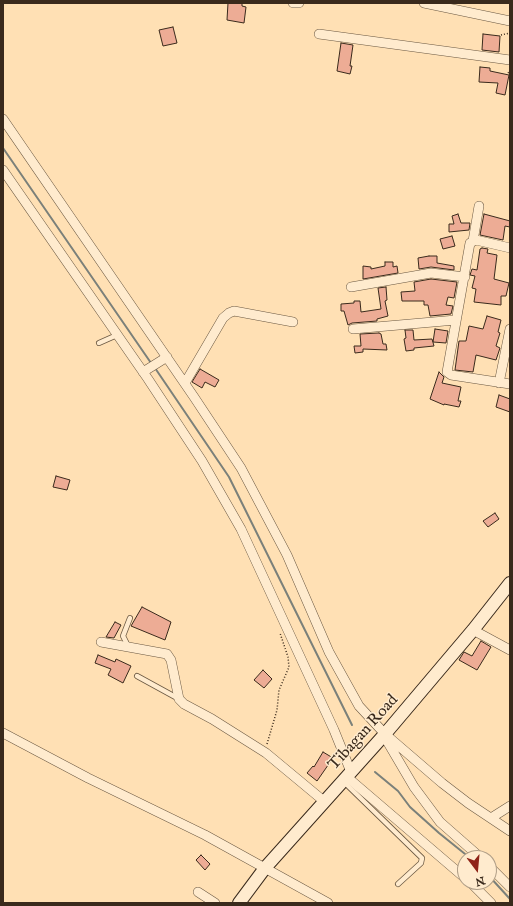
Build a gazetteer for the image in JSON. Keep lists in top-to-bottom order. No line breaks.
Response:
{"streets":{"main road":["Tibagan Road"]},"north":"bottom"}
